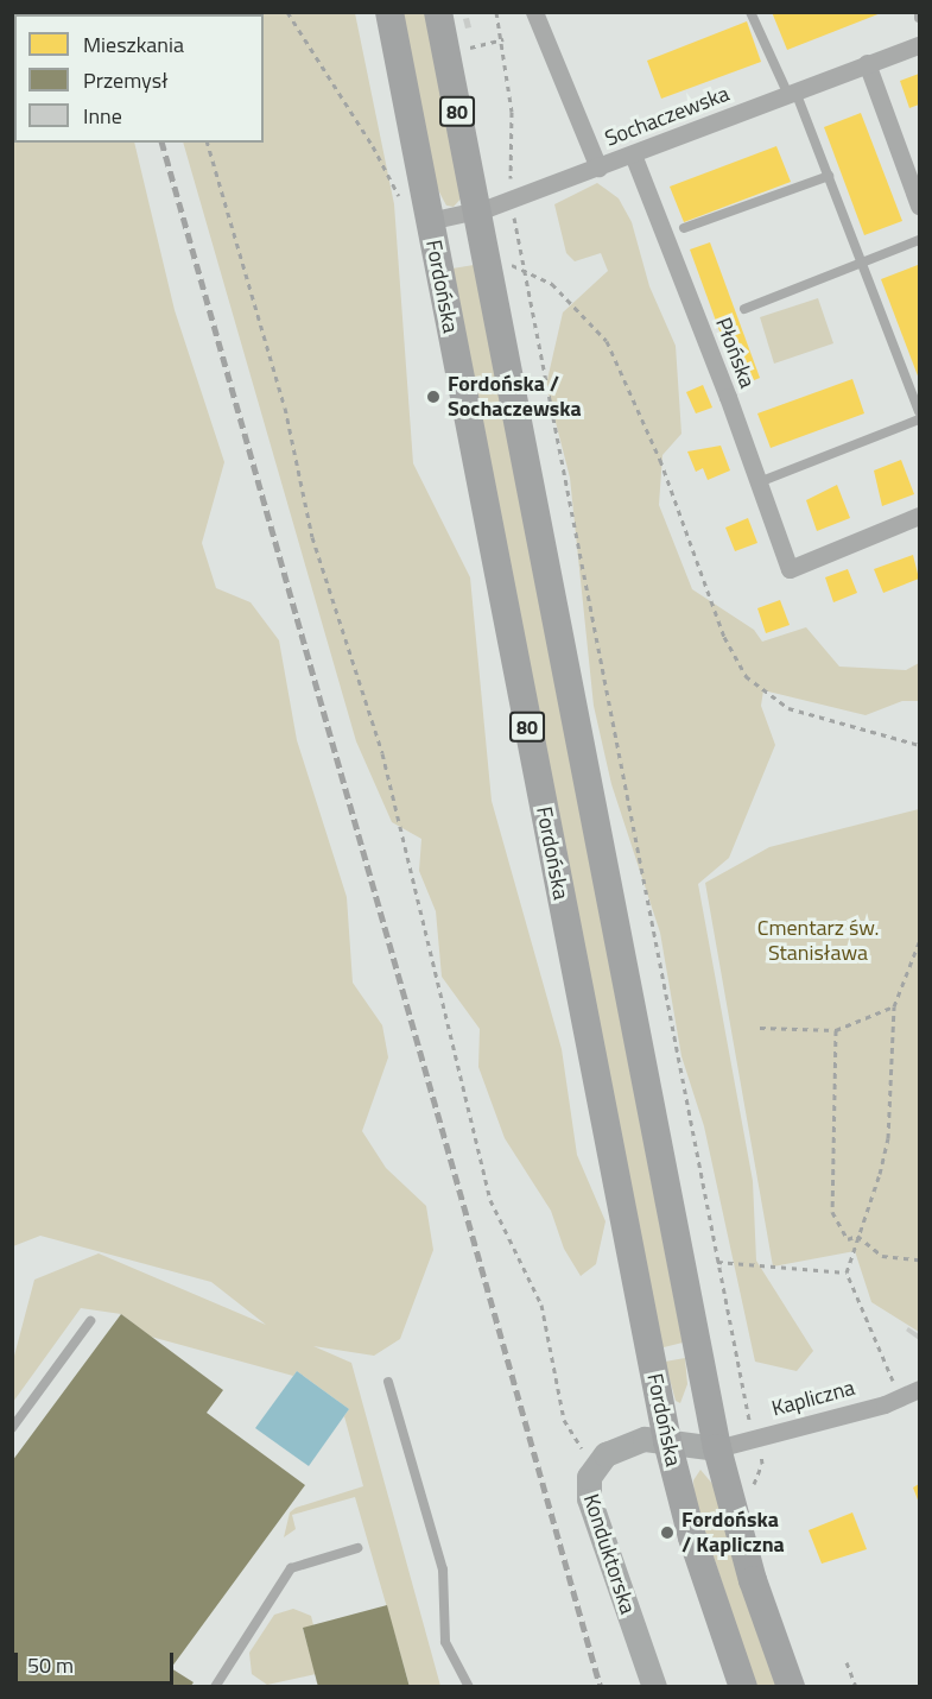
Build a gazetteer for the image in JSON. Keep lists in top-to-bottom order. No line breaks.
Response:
{"streets":{"main road":["80","Fordońska"],"street":["Sochaczewska","Płońska","Kapliczna","Konduktorska"]},"crossings":[["80","Sochaczewska"],["80","Kapliczna"],["80","Konduktorska"],["Sochaczewska","Fordońska"],["Sochaczewska","Płońska"],["Fordońska","Konduktorska"],["Kapliczna","Konduktorska"]],"parks":["Cmentarz św. Stanisława"],"places":["Fordońska / Sochaczewska","Fordońska / Kapliczna"],"legend":["Mieszkania","Przemysł","Inne"],"scale_bar":"50 m"}
